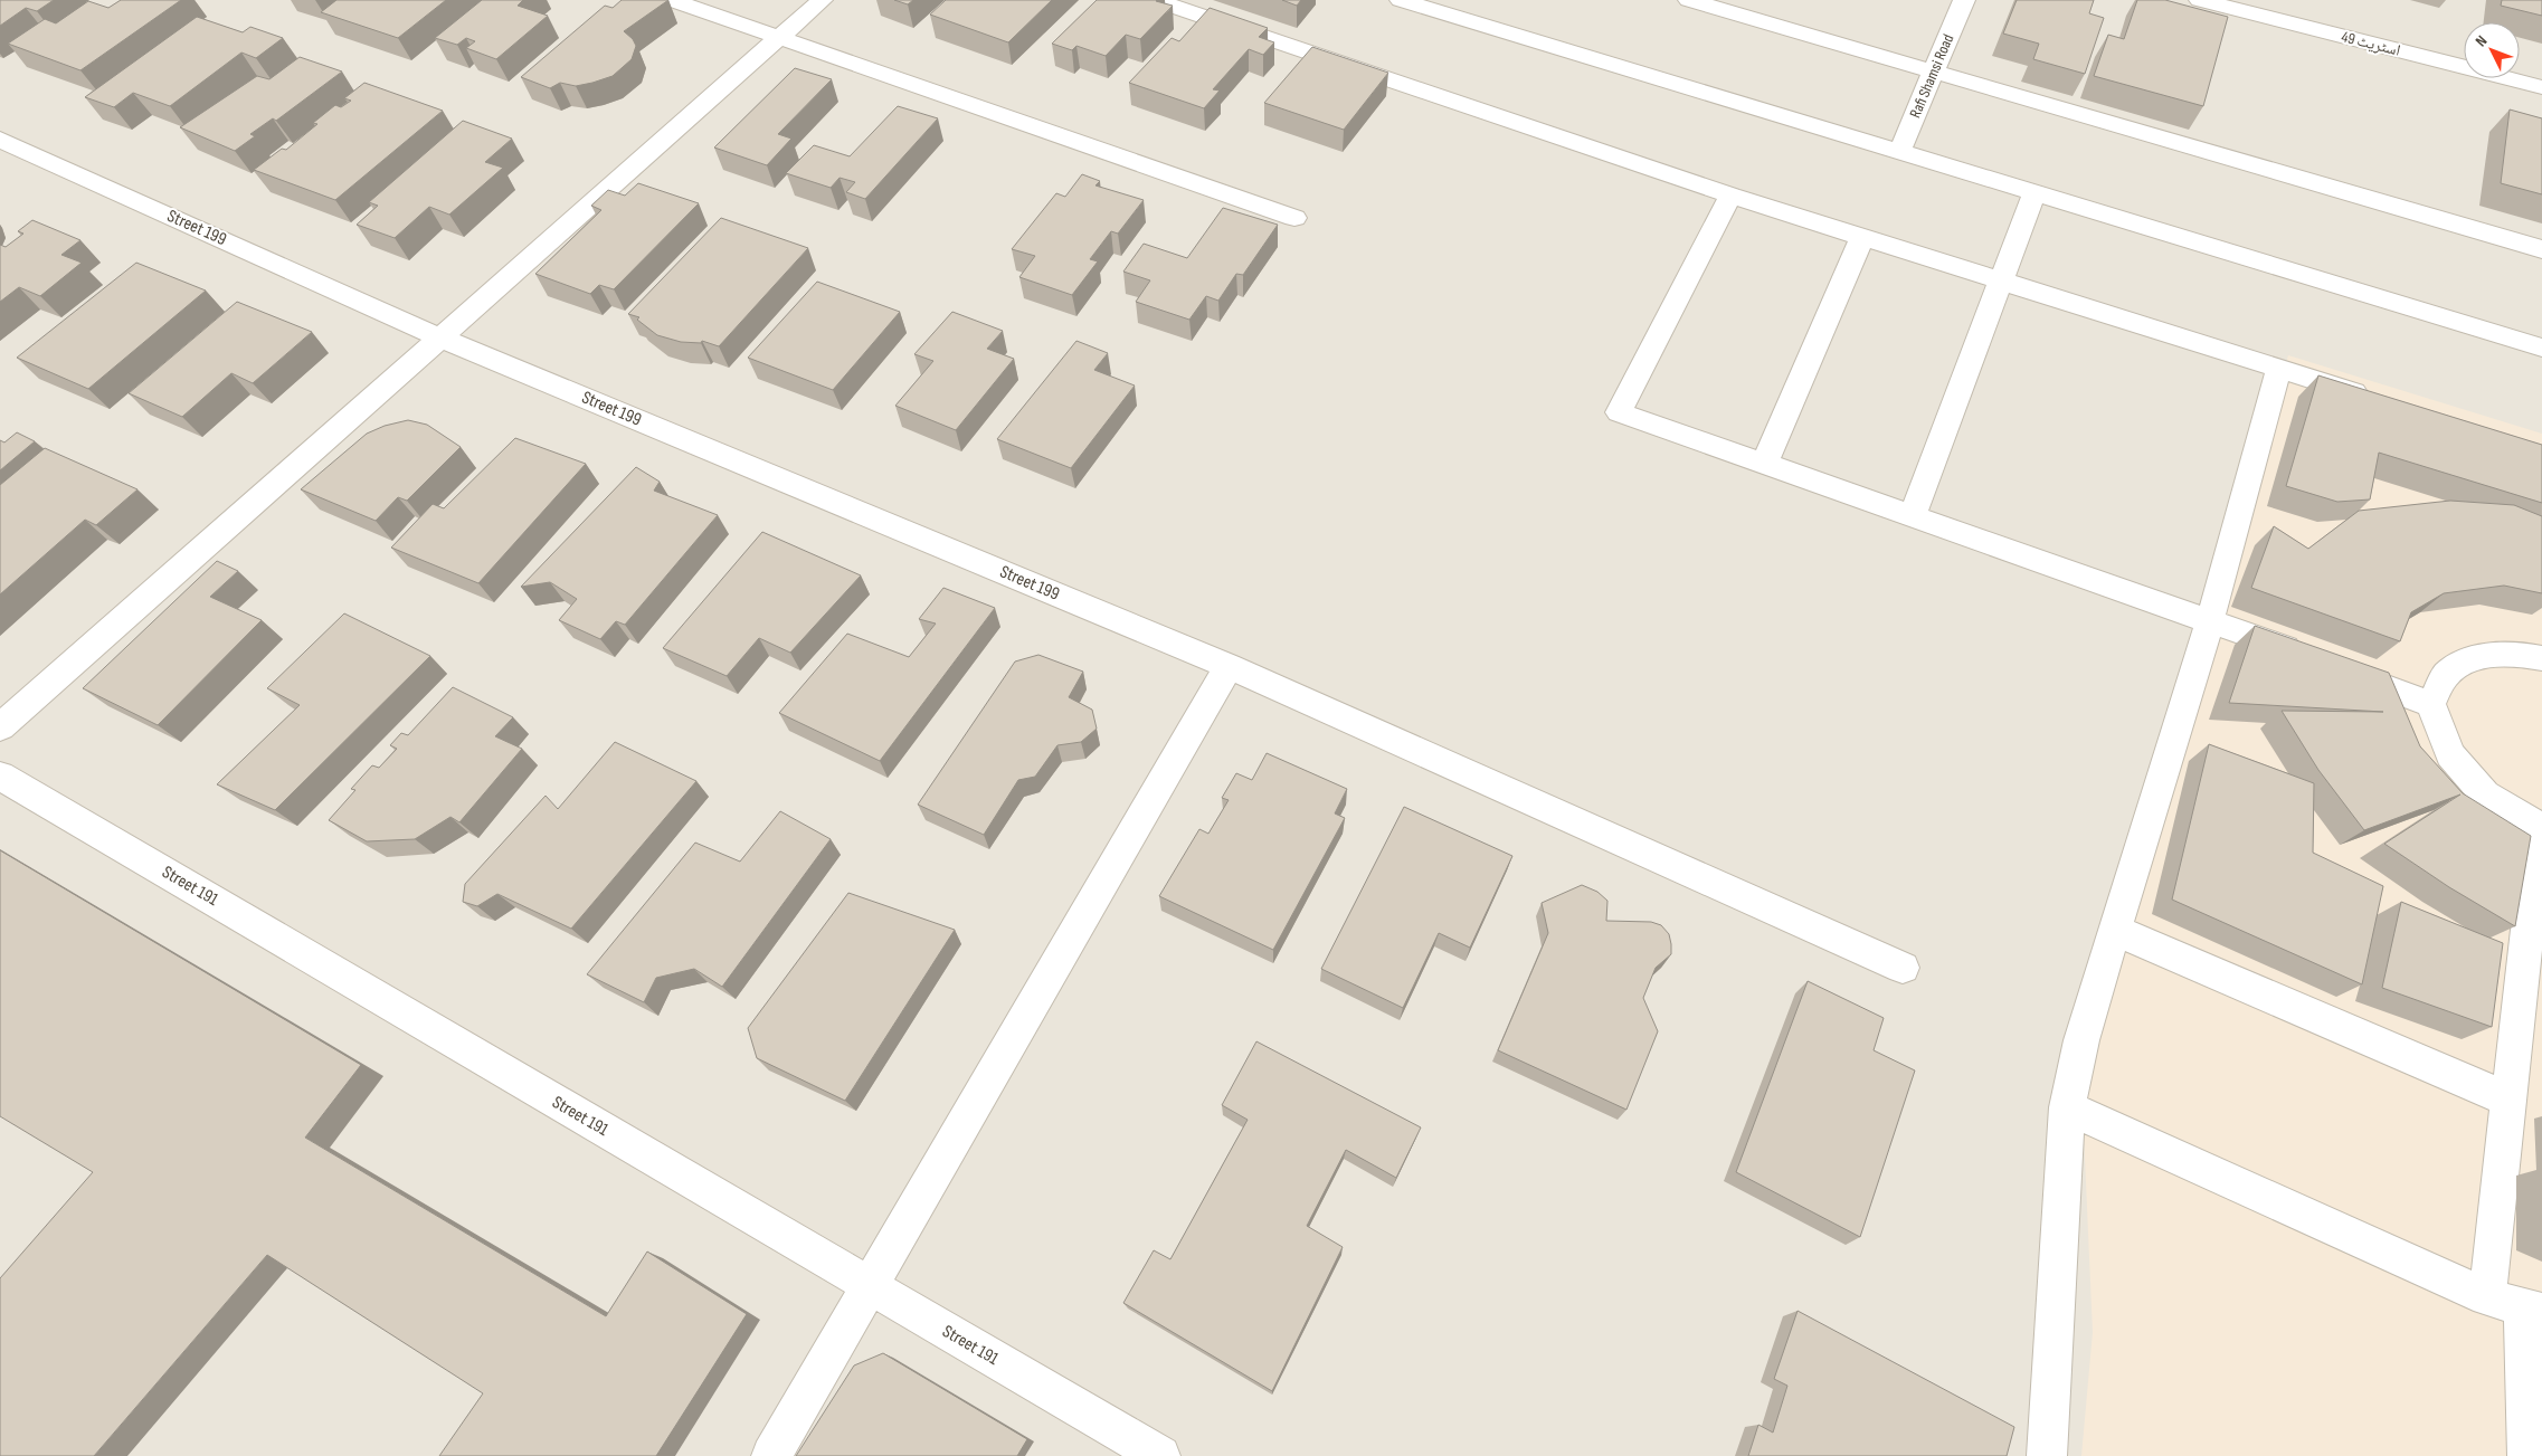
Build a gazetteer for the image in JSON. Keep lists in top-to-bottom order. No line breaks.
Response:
{"streets":{"street":["اسٹریٹ 49","Rafi Shamsi Road","Street 199","Street 191"]},"north":"top left"}
